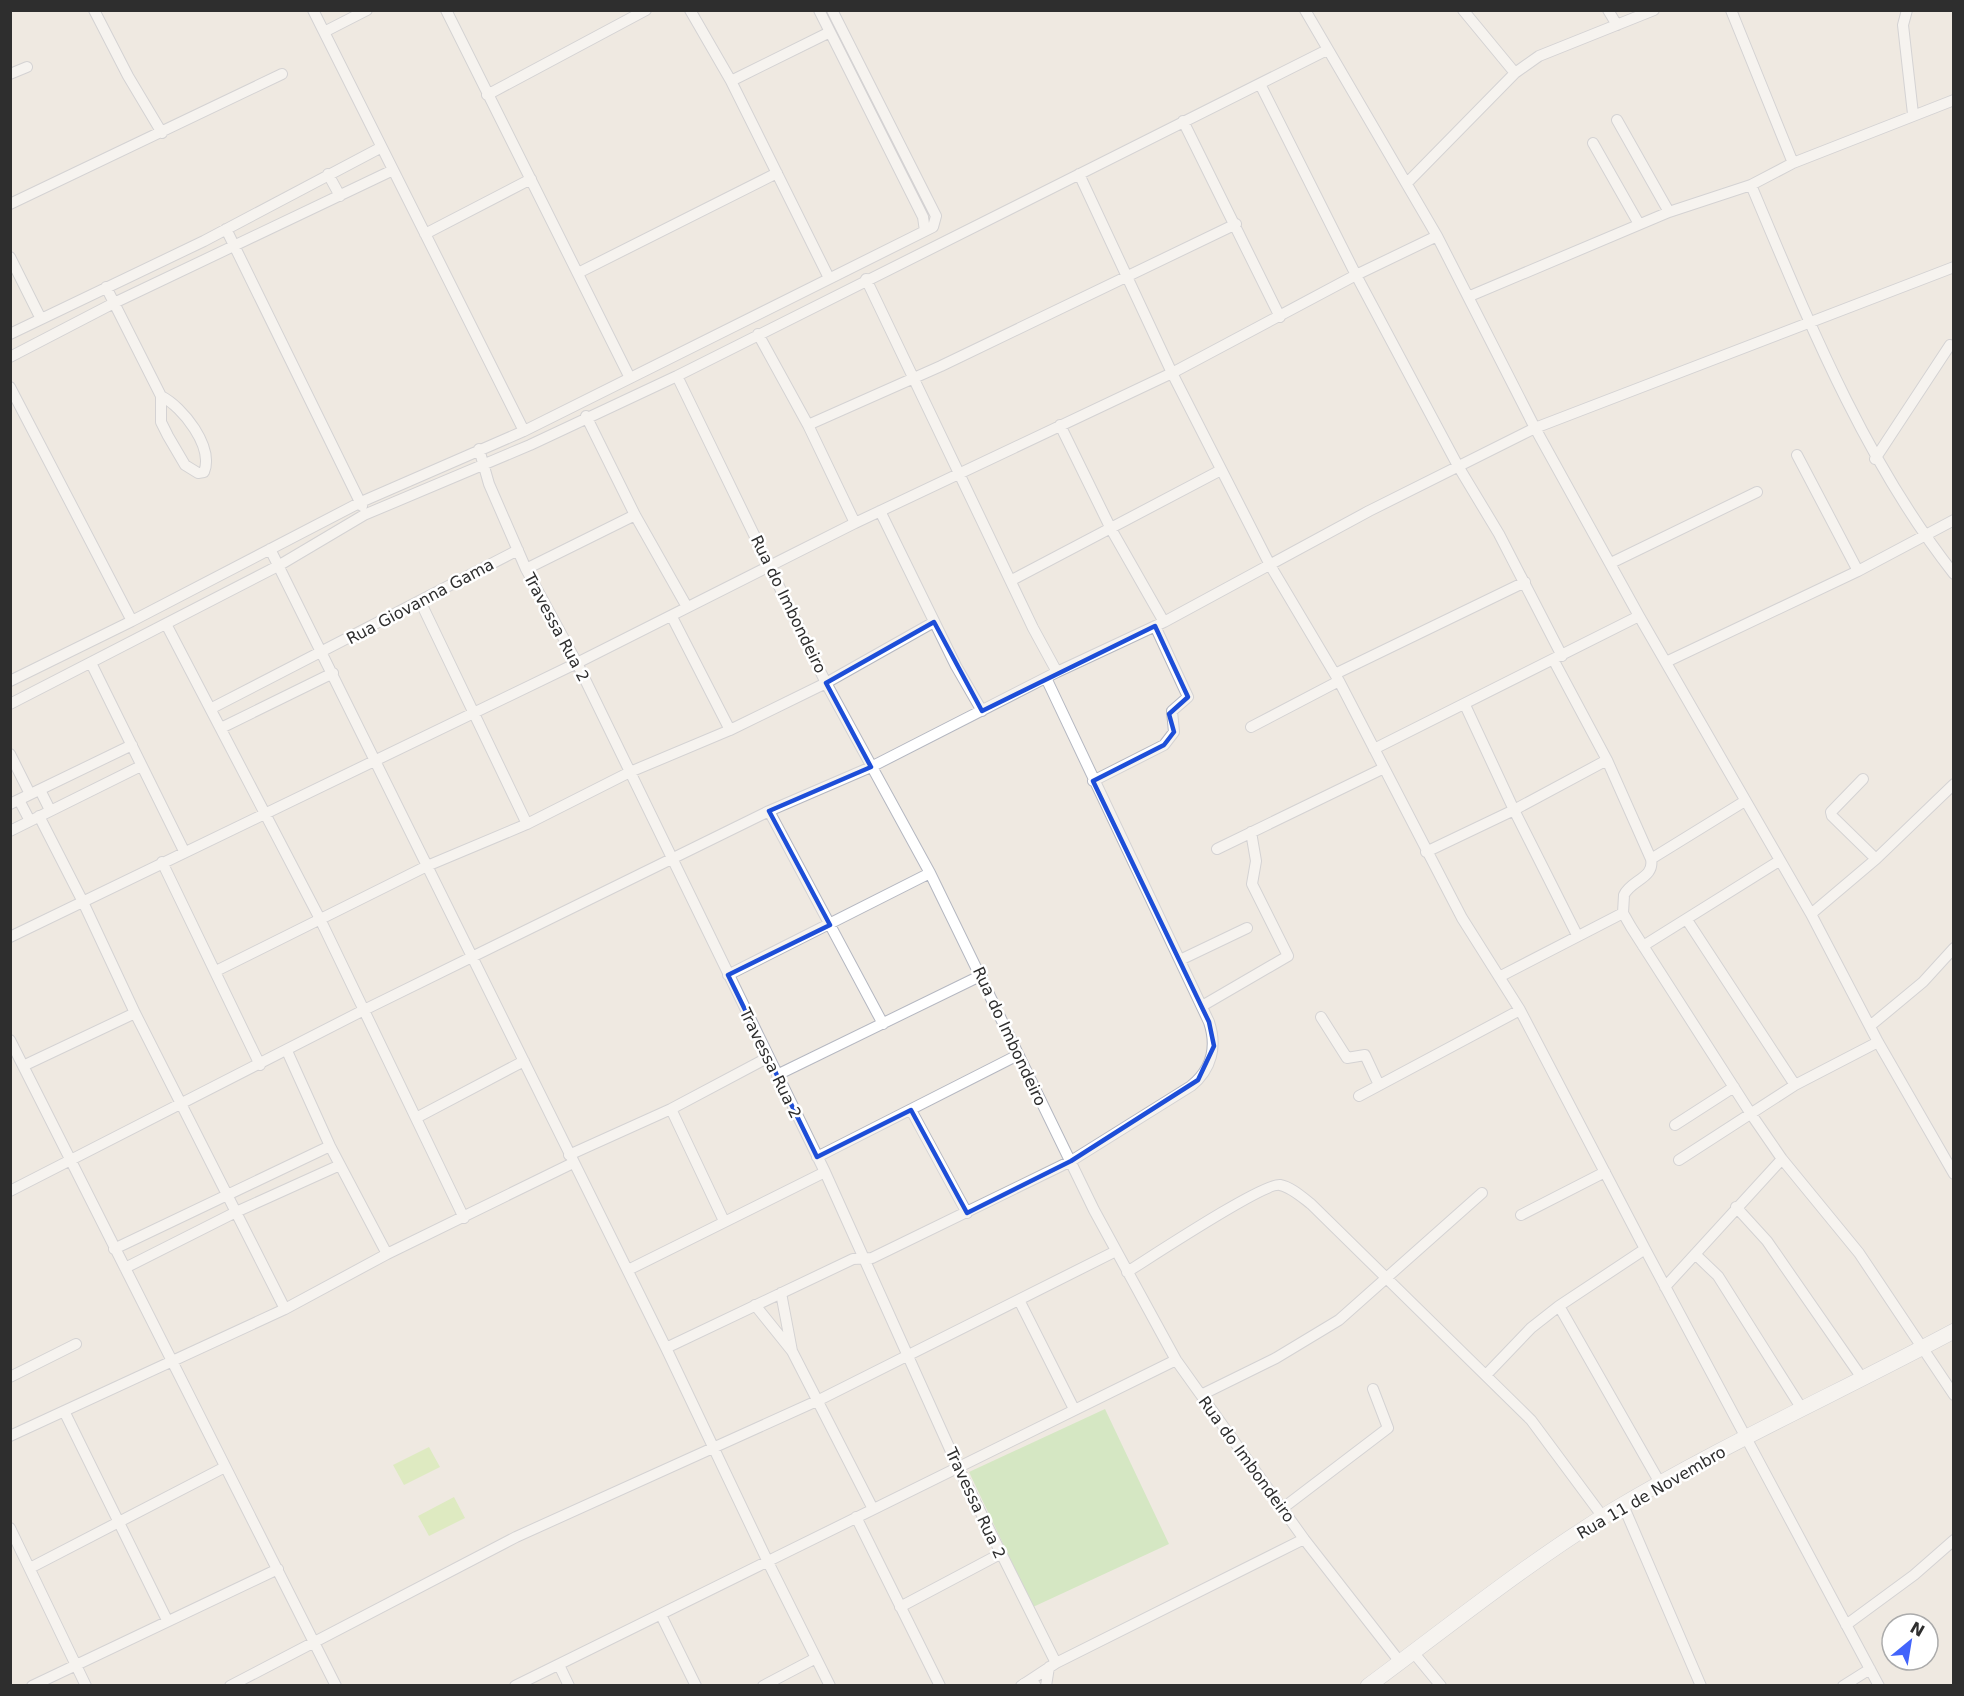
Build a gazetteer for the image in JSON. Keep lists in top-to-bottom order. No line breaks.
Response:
{"streets":{"main road":["Rua 11 de Novembro"],"street":["Rua Giovanna Gama","Rua do Imbondeiro","Travessa Rua 2"]},"crossings":[["Rua Giovanna Gama","Travessa Rua 2"],["Rua do Imbondeiro","Rua 11 de Novembro"]],"north":"top right"}
